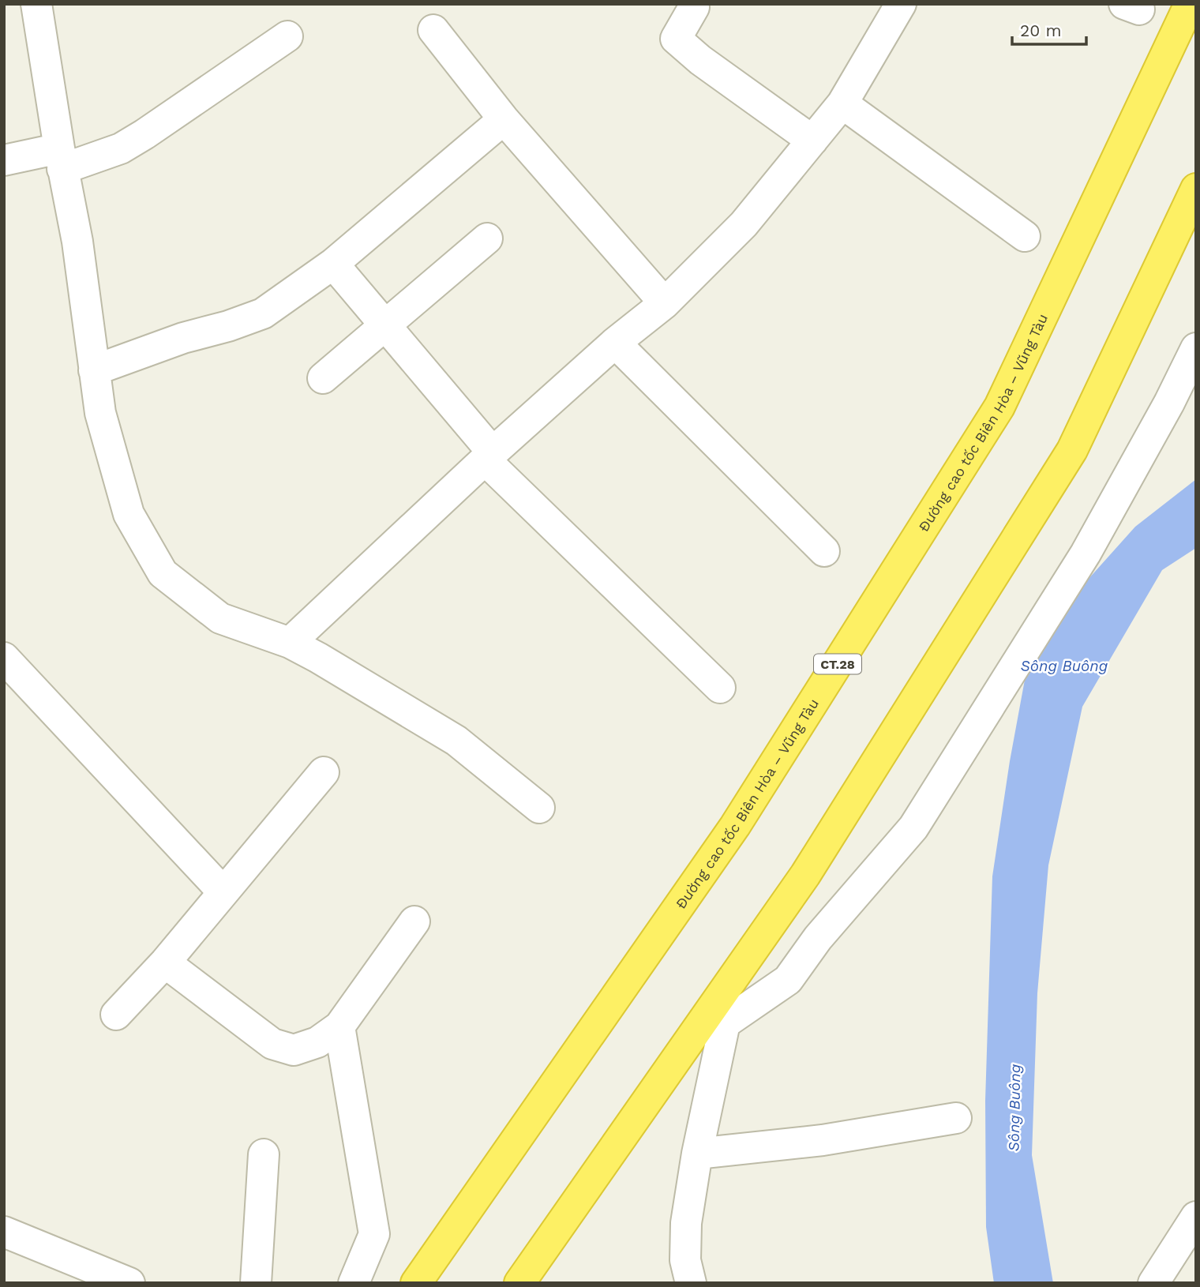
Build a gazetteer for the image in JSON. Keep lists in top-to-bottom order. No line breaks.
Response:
{"streets":{"highway":["Đường cao tốc Biên Hòa – Vũng Tàu","CT.28"]},"water":["Sông Buông"],"scale_bar":"20 m"}
